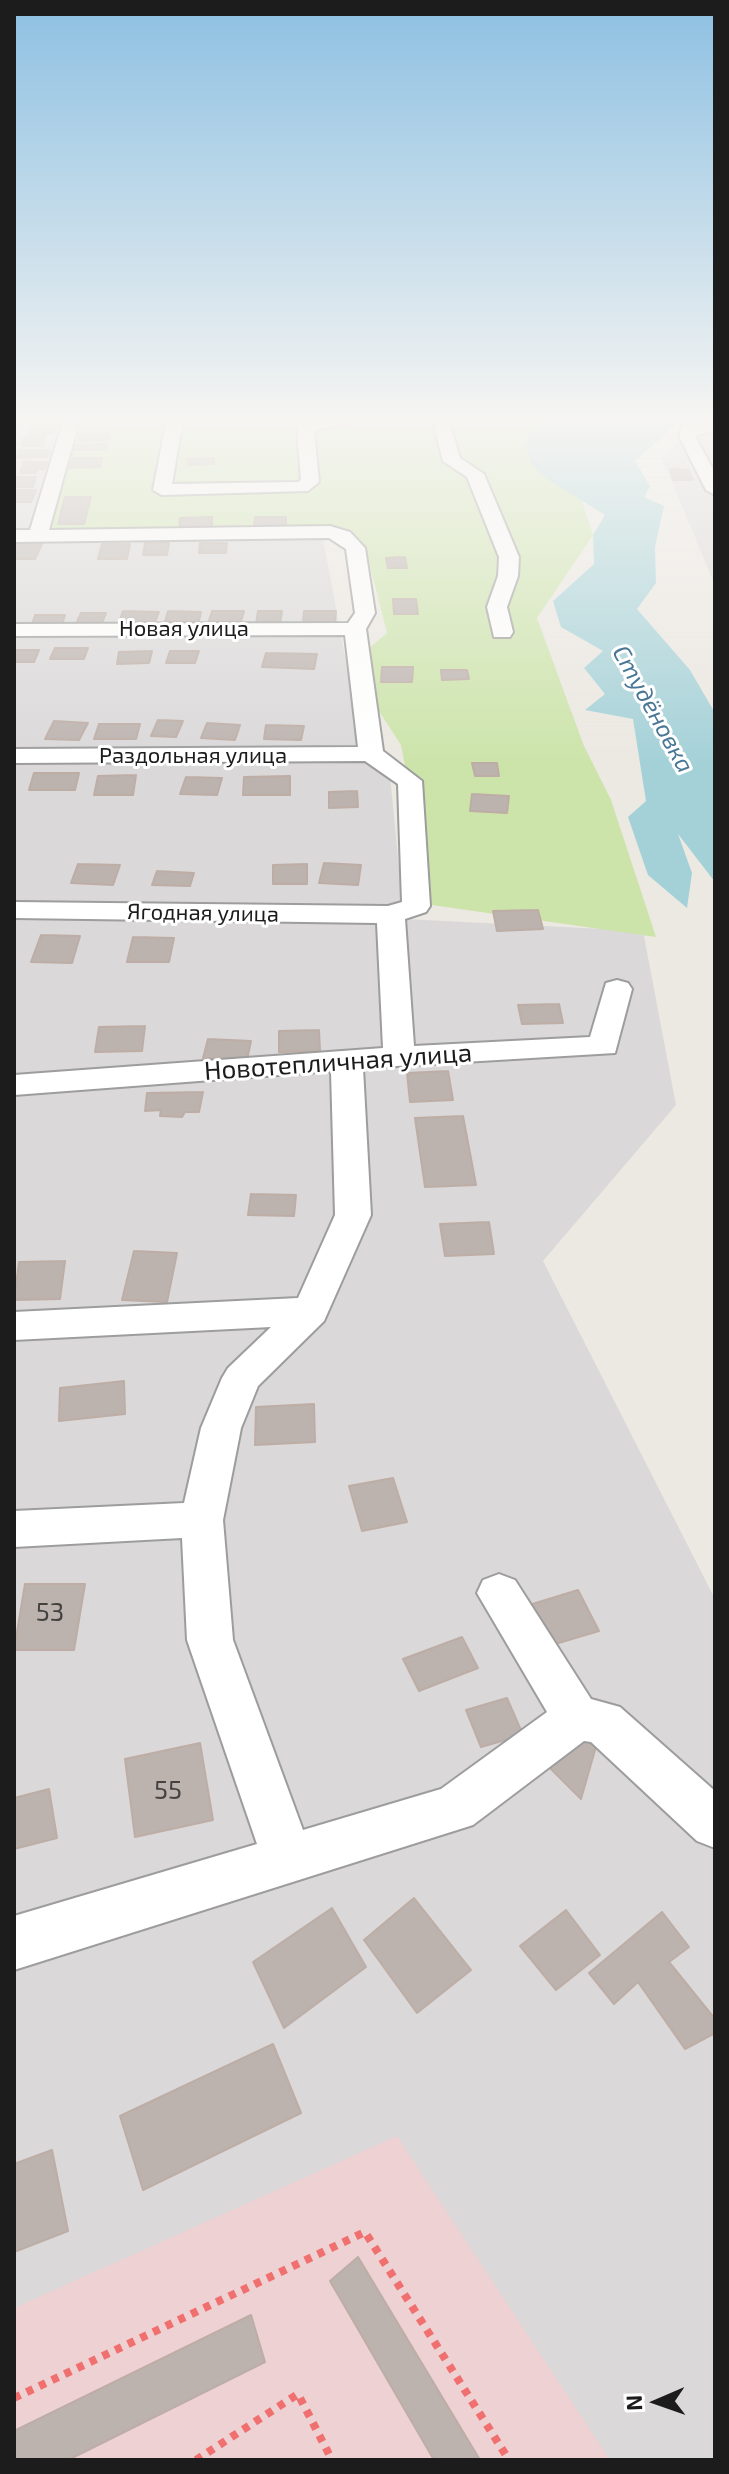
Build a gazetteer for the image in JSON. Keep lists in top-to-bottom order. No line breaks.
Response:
{"streets":{"street":["Новая улица","Раздольная улица","Ягодная улица","Новотепличная улица"]},"water":["Студёновка"],"house_numbers":["53","55"],"north":"left"}
